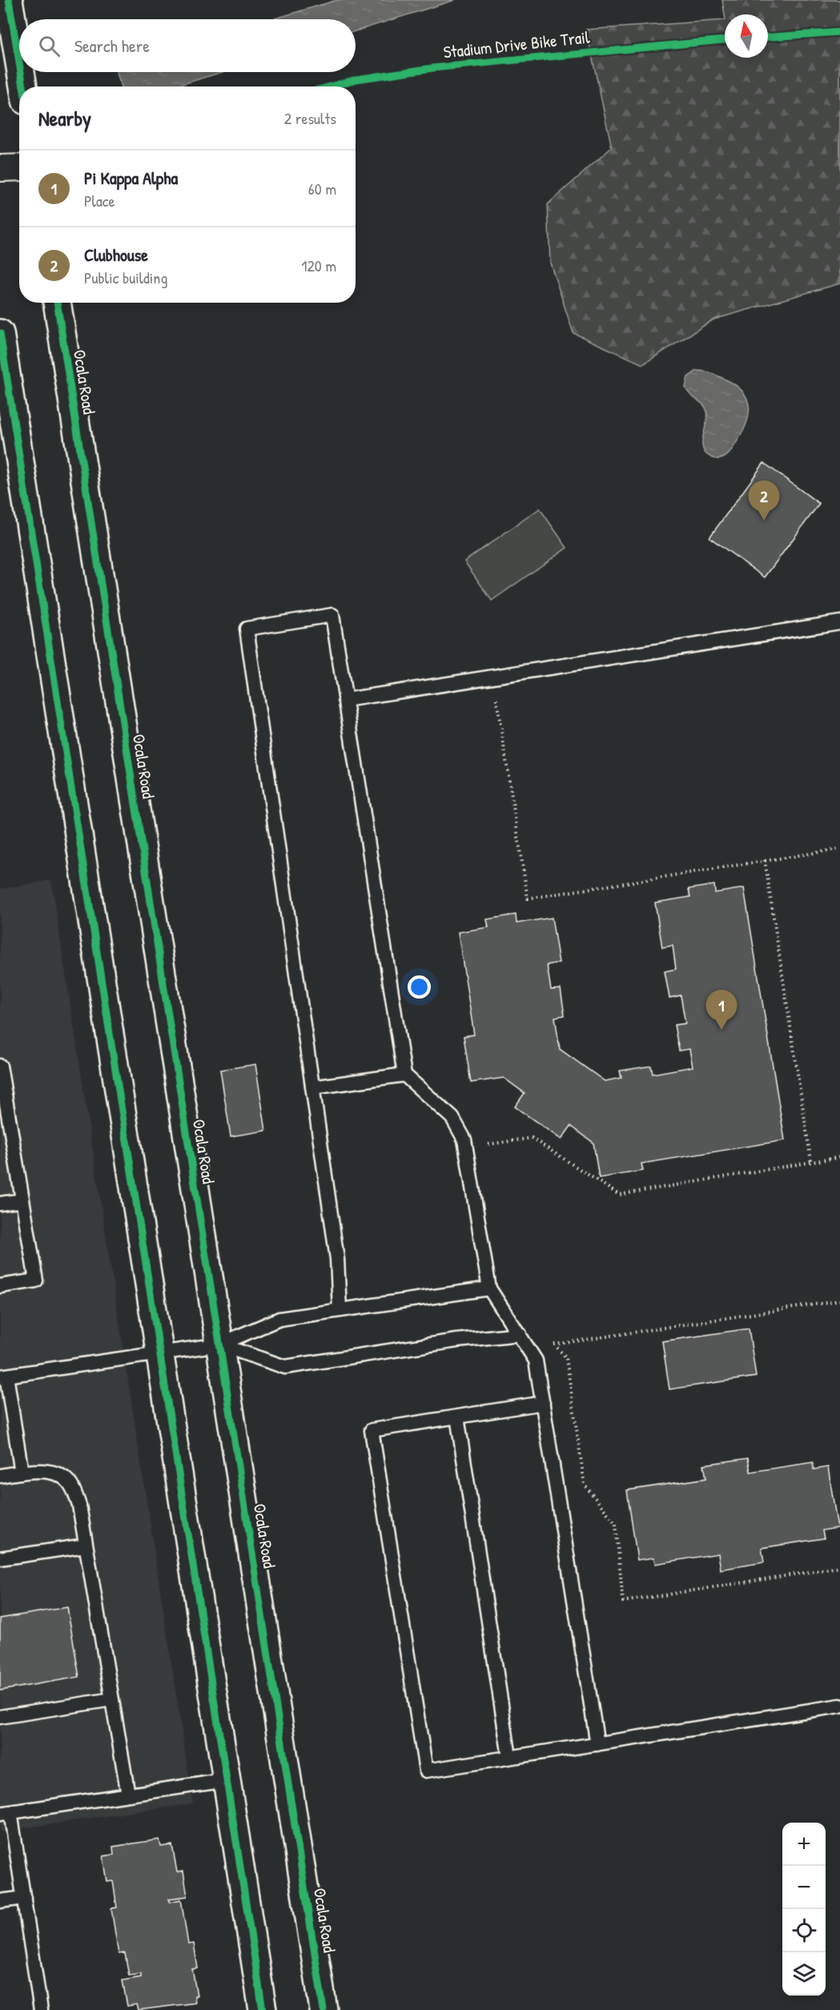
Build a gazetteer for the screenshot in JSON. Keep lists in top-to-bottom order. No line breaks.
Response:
{"streets":{"main road":["Ocala Road"],"cycle path":["Stadium Drive Bike Trail"]},"north":"top","page":{"search":"Search here","heading":["Nearby","2 results"],"list":[{"mark":"1","name":"Pi Kappa Alpha","note":"Place","value":"60 m"},{"mark":"2","name":"Clubhouse","note":"Public building","value":"120 m"}],"pins":["2","1"],"map_buttons":["+","−"]}}
